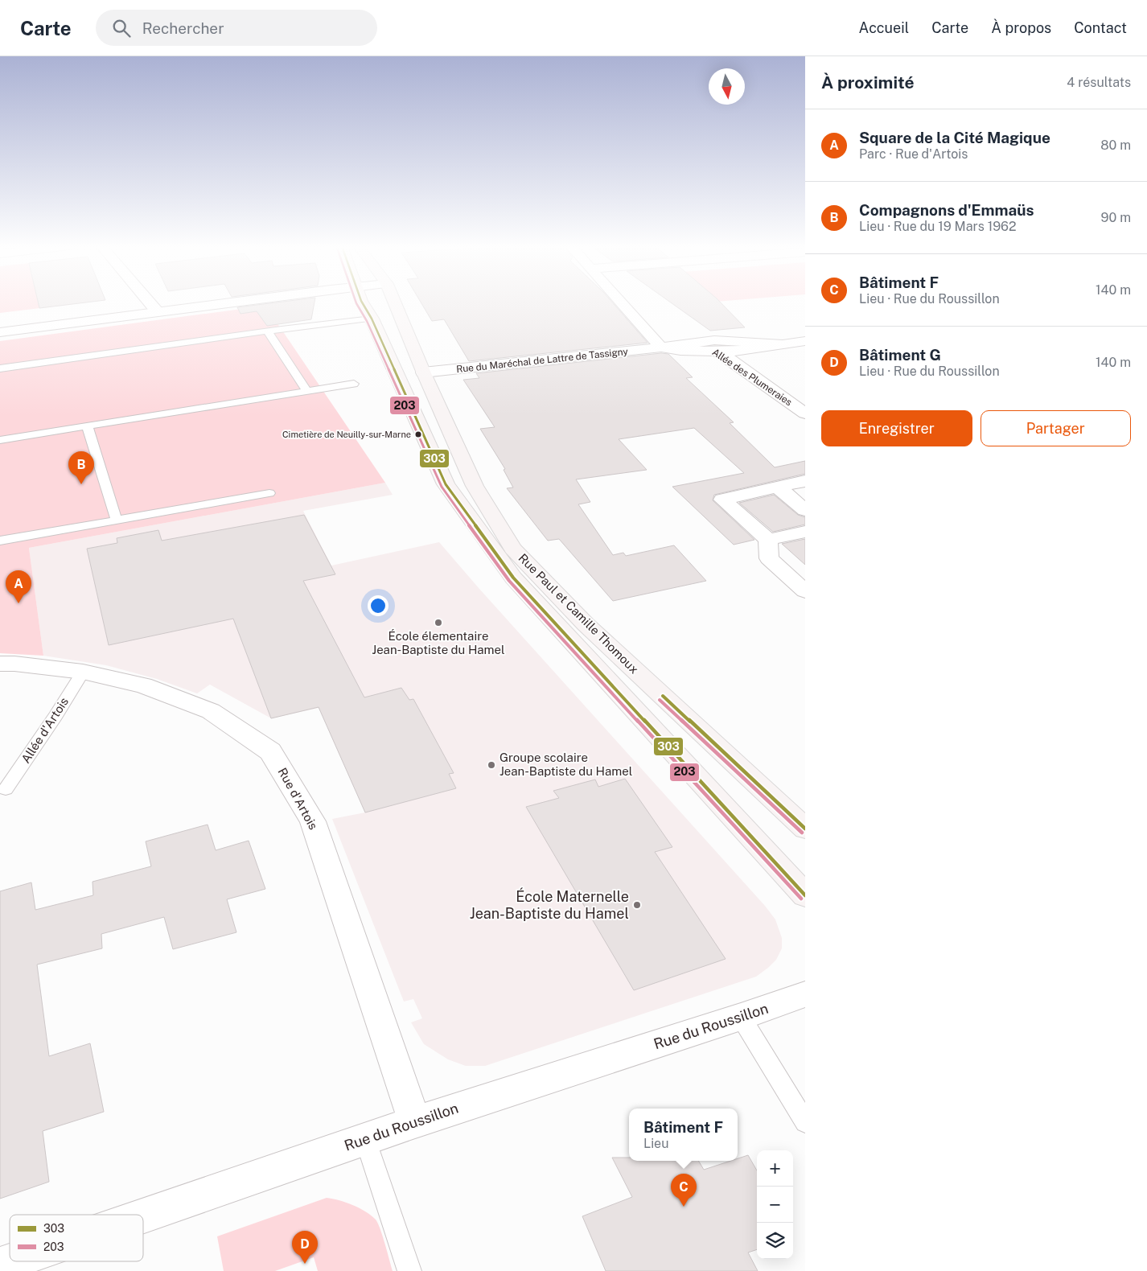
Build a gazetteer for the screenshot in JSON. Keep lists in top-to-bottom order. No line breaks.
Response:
{"streets":{"main road":["Rue Paul et Camille Thomoux"],"street":["Rue du Maréchal de Lattre de Tassigny","Allée des Plumeraies","Rue d'Artois","Rue du Roussillon"],"lane":["Allée d'Artois"]},"crossings":[["Rue du Maréchal de Lattre de Tassigny","Allée des Plumeraies"],["Rue du Maréchal de Lattre de Tassigny","Rue Paul et Camille Thomoux"],["Allée d'Artois","Rue d'Artois"],["Rue d'Artois","Rue du Roussillon"]],"places":["Cimetière de Neuilly-sur-Marne","École élementaire Jean-Baptiste du Hamel","Groupe scolaire Jean-Baptiste du Hamel","École Maternelle Jean-Baptiste du Hamel"],"lines":["transit line 303","transit line 203"],"legend":["303","203"],"north":"bottom","page":{"header":"Carte","search":"Rechercher","nav":["Accueil","Carte","À propos","Contact"],"heading":["À proximité","4 résultats"],"list":[{"mark":"A","name":"Square de la Cité Magique","note":"Parc · Rue d'Artois","value":"80 m"},{"mark":"B","name":"Compagnons d'Emmaüs","note":"Lieu · Rue du 19 Mars 1962","value":"90 m"},{"mark":"C","name":"Bâtiment F","note":"Lieu · Rue du Roussillon","value":"140 m"},{"mark":"D","name":"Bâtiment G","note":"Lieu · Rue du Roussillon","value":"140 m"}],"buttons":["Enregistrer","Partager"],"pins":["B","A","C","D"],"popup":["Bâtiment F","Lieu"],"map_buttons":["+","−"]}}
